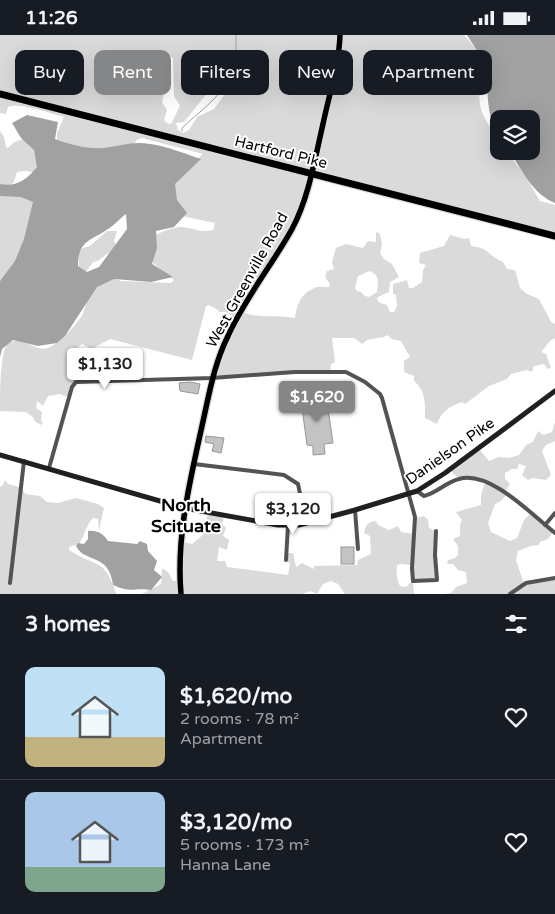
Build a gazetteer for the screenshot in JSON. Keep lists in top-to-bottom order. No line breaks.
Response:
{"streets":{"highway":["Hartford Pike"],"main road":["West Greenville Road","Danielson Pike"]},"crossings":[["Hartford Pike","West Greenville Road"],["West Greenville Road","Danielson Pike"]],"districts":["North Scituate"],"page":{"status":"11:26","chip":["Buy","Rent","Filters","New","Apartment"],"price":["$1,130","$1,620","$3,120"],"heading":"3 homes","list":[{"name":"$1,620/mo","note":"2 rooms · 78 m² · Apartment"},{"name":"$3,120/mo","note":"5 rooms · 173 m² · Hanna Lane"}]}}
